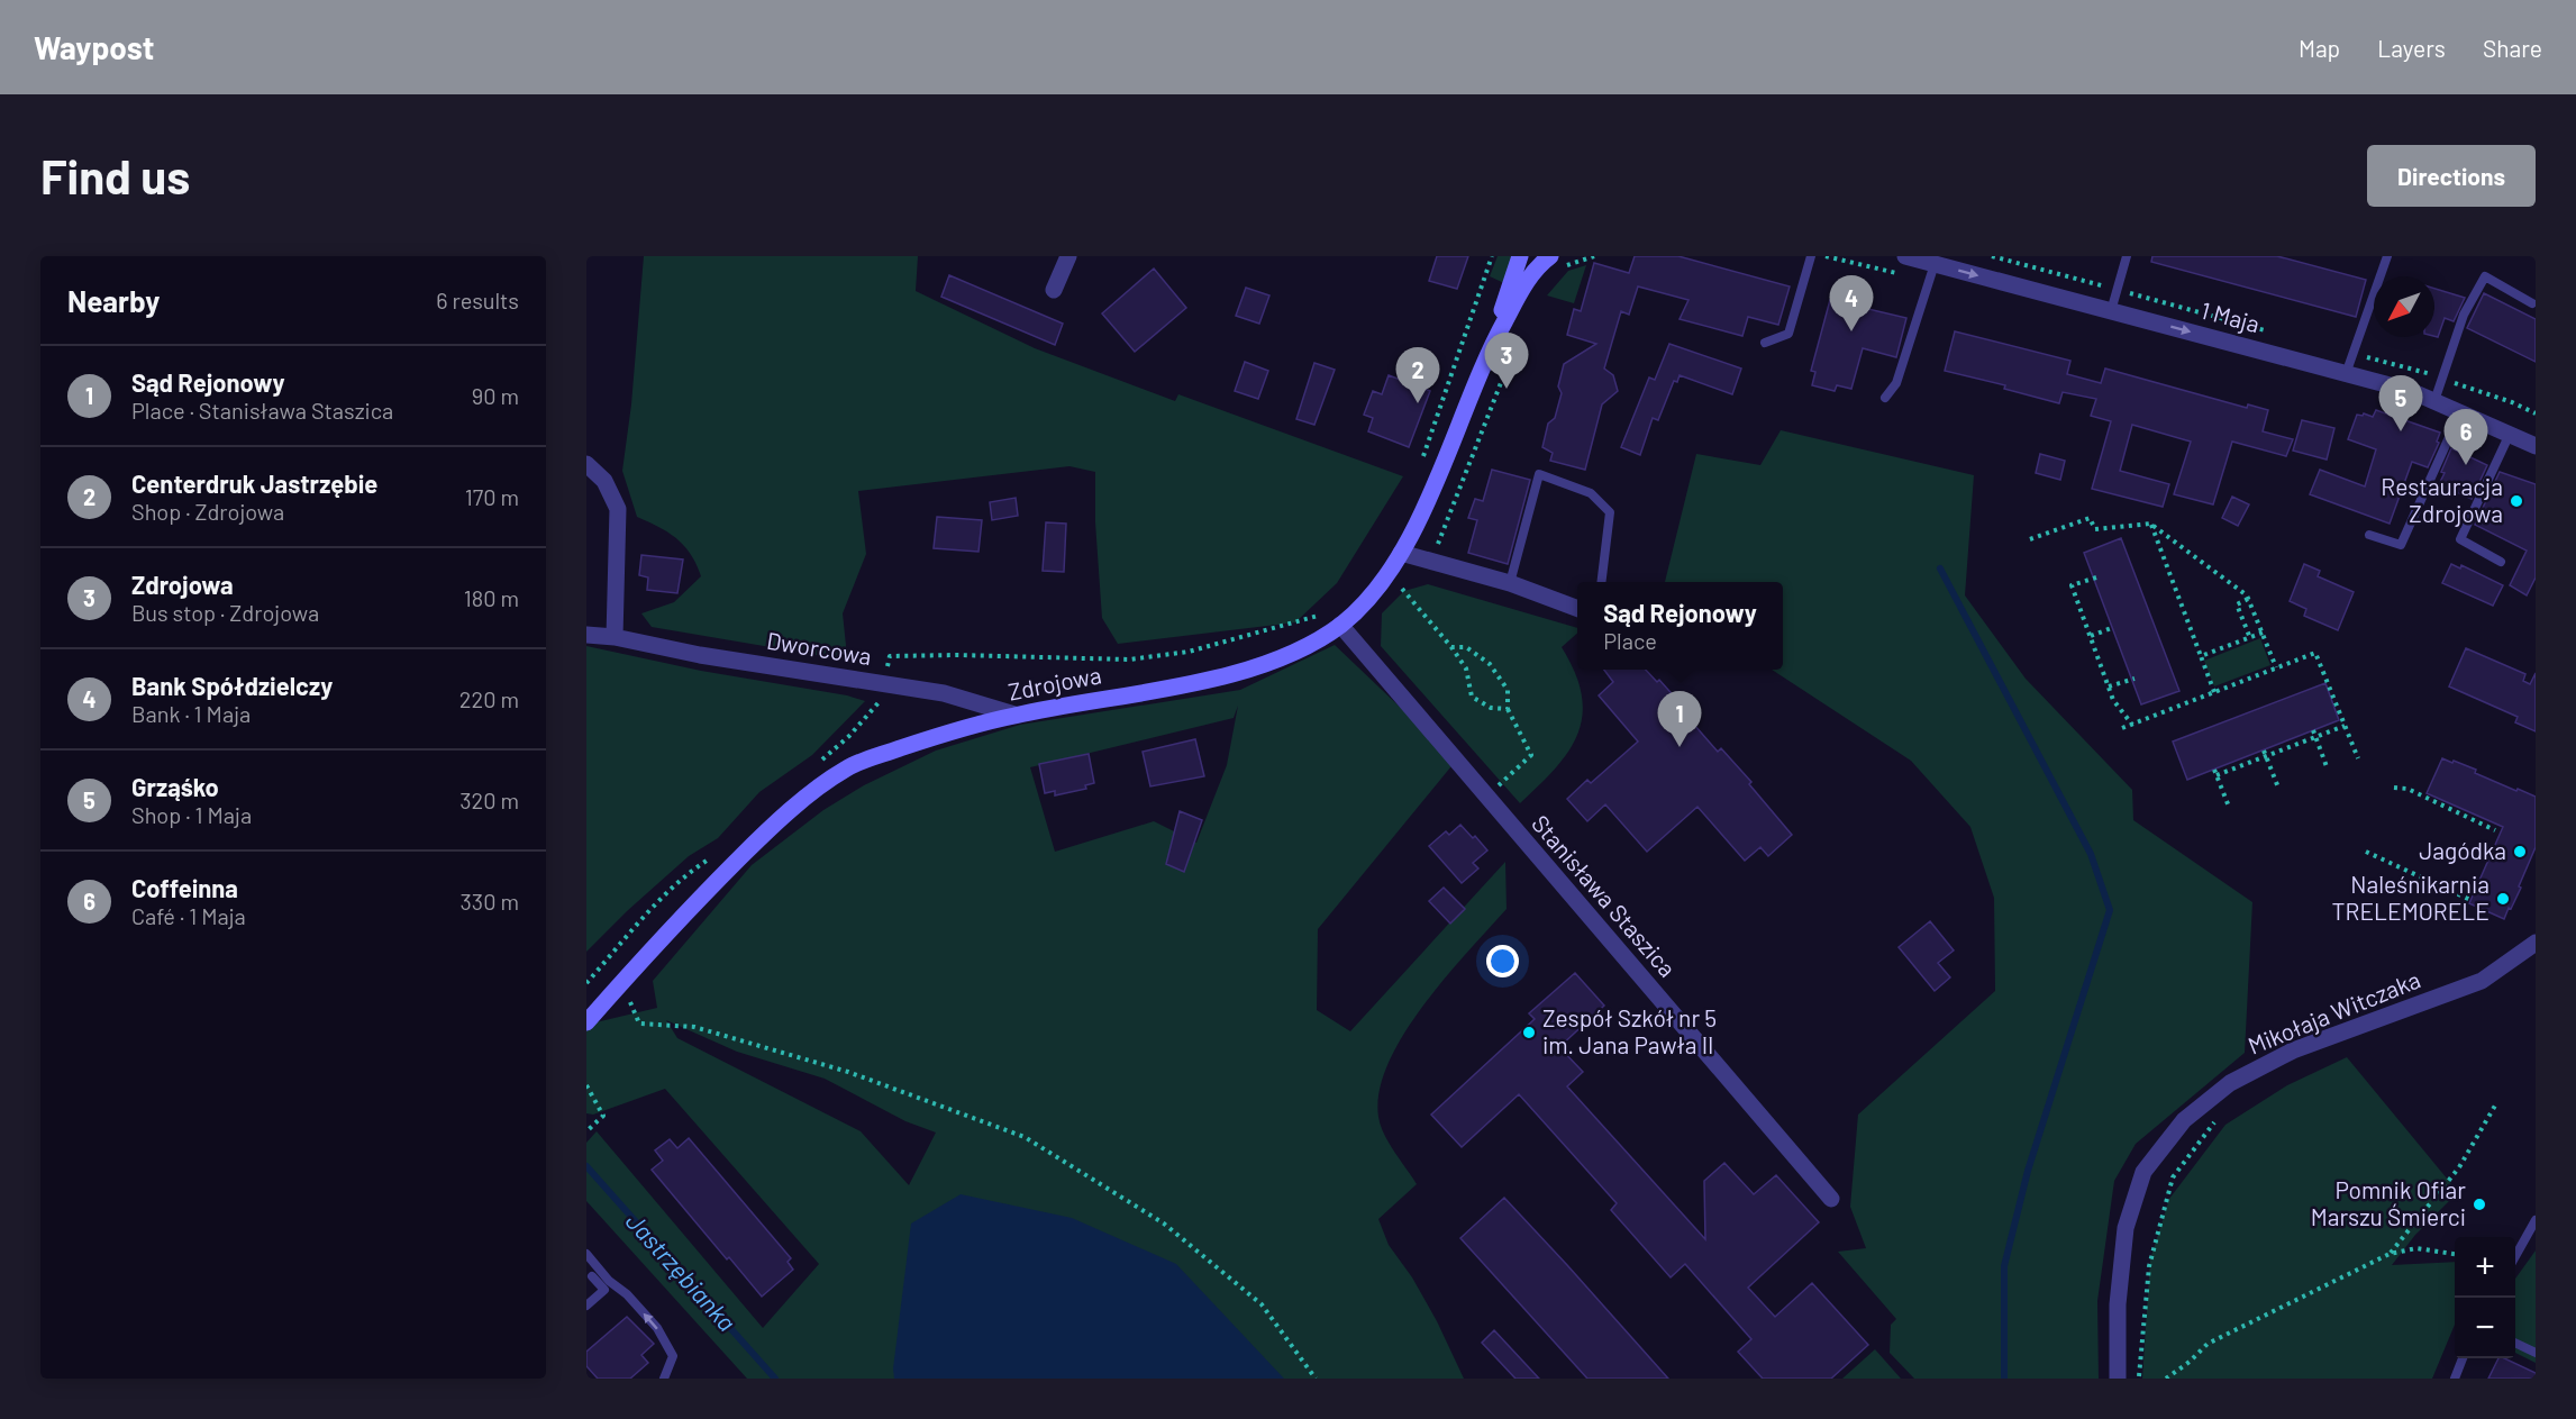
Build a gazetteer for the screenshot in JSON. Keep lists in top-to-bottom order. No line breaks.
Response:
{"streets":{"main road":["Zdrojowa"],"street":["1 Maja","Dworcowa","Stanisława Staszica","Mikołaja Witczaka"]},"crossings":[["Dworcowa","Zdrojowa"],["Zdrojowa","Stanisława Staszica"]],"one_way":["1 Maja"],"water":["Jastrzębianka"],"places":["Restauracja Zdrojowa","Jagódka","Naleśnikarnia TRELEMORELE","Zespół Szkół nr 5 im. Jana Pawła II","Pomnik Ofiar Marszu Śmierci"],"north":"bottom left","page":{"header":"Waypost","nav":["Map","Layers","Share"],"buttons":"Directions","title":"Find us","heading":["Nearby","6 results"],"pins":["4","3","2","5","6","1"],"list":[{"mark":"1","name":"Sąd Rejonowy","note":"Place · Stanisława Staszica","value":"90 m"},{"mark":"2","name":"Centerdruk Jastrzębie","note":"Shop · Zdrojowa","value":"170 m"},{"mark":"3","name":"Zdrojowa","note":"Bus stop · Zdrojowa","value":"180 m"},{"mark":"4","name":"Bank Spółdzielczy","note":"Bank · 1 Maja","value":"220 m"},{"mark":"5","name":"Grząśko","note":"Shop · 1 Maja","value":"320 m"},{"mark":"6","name":"Coffeinna","note":"Café · 1 Maja","value":"330 m"}],"popup":["Sąd Rejonowy","Place"],"map_buttons":["+","−"]}}
